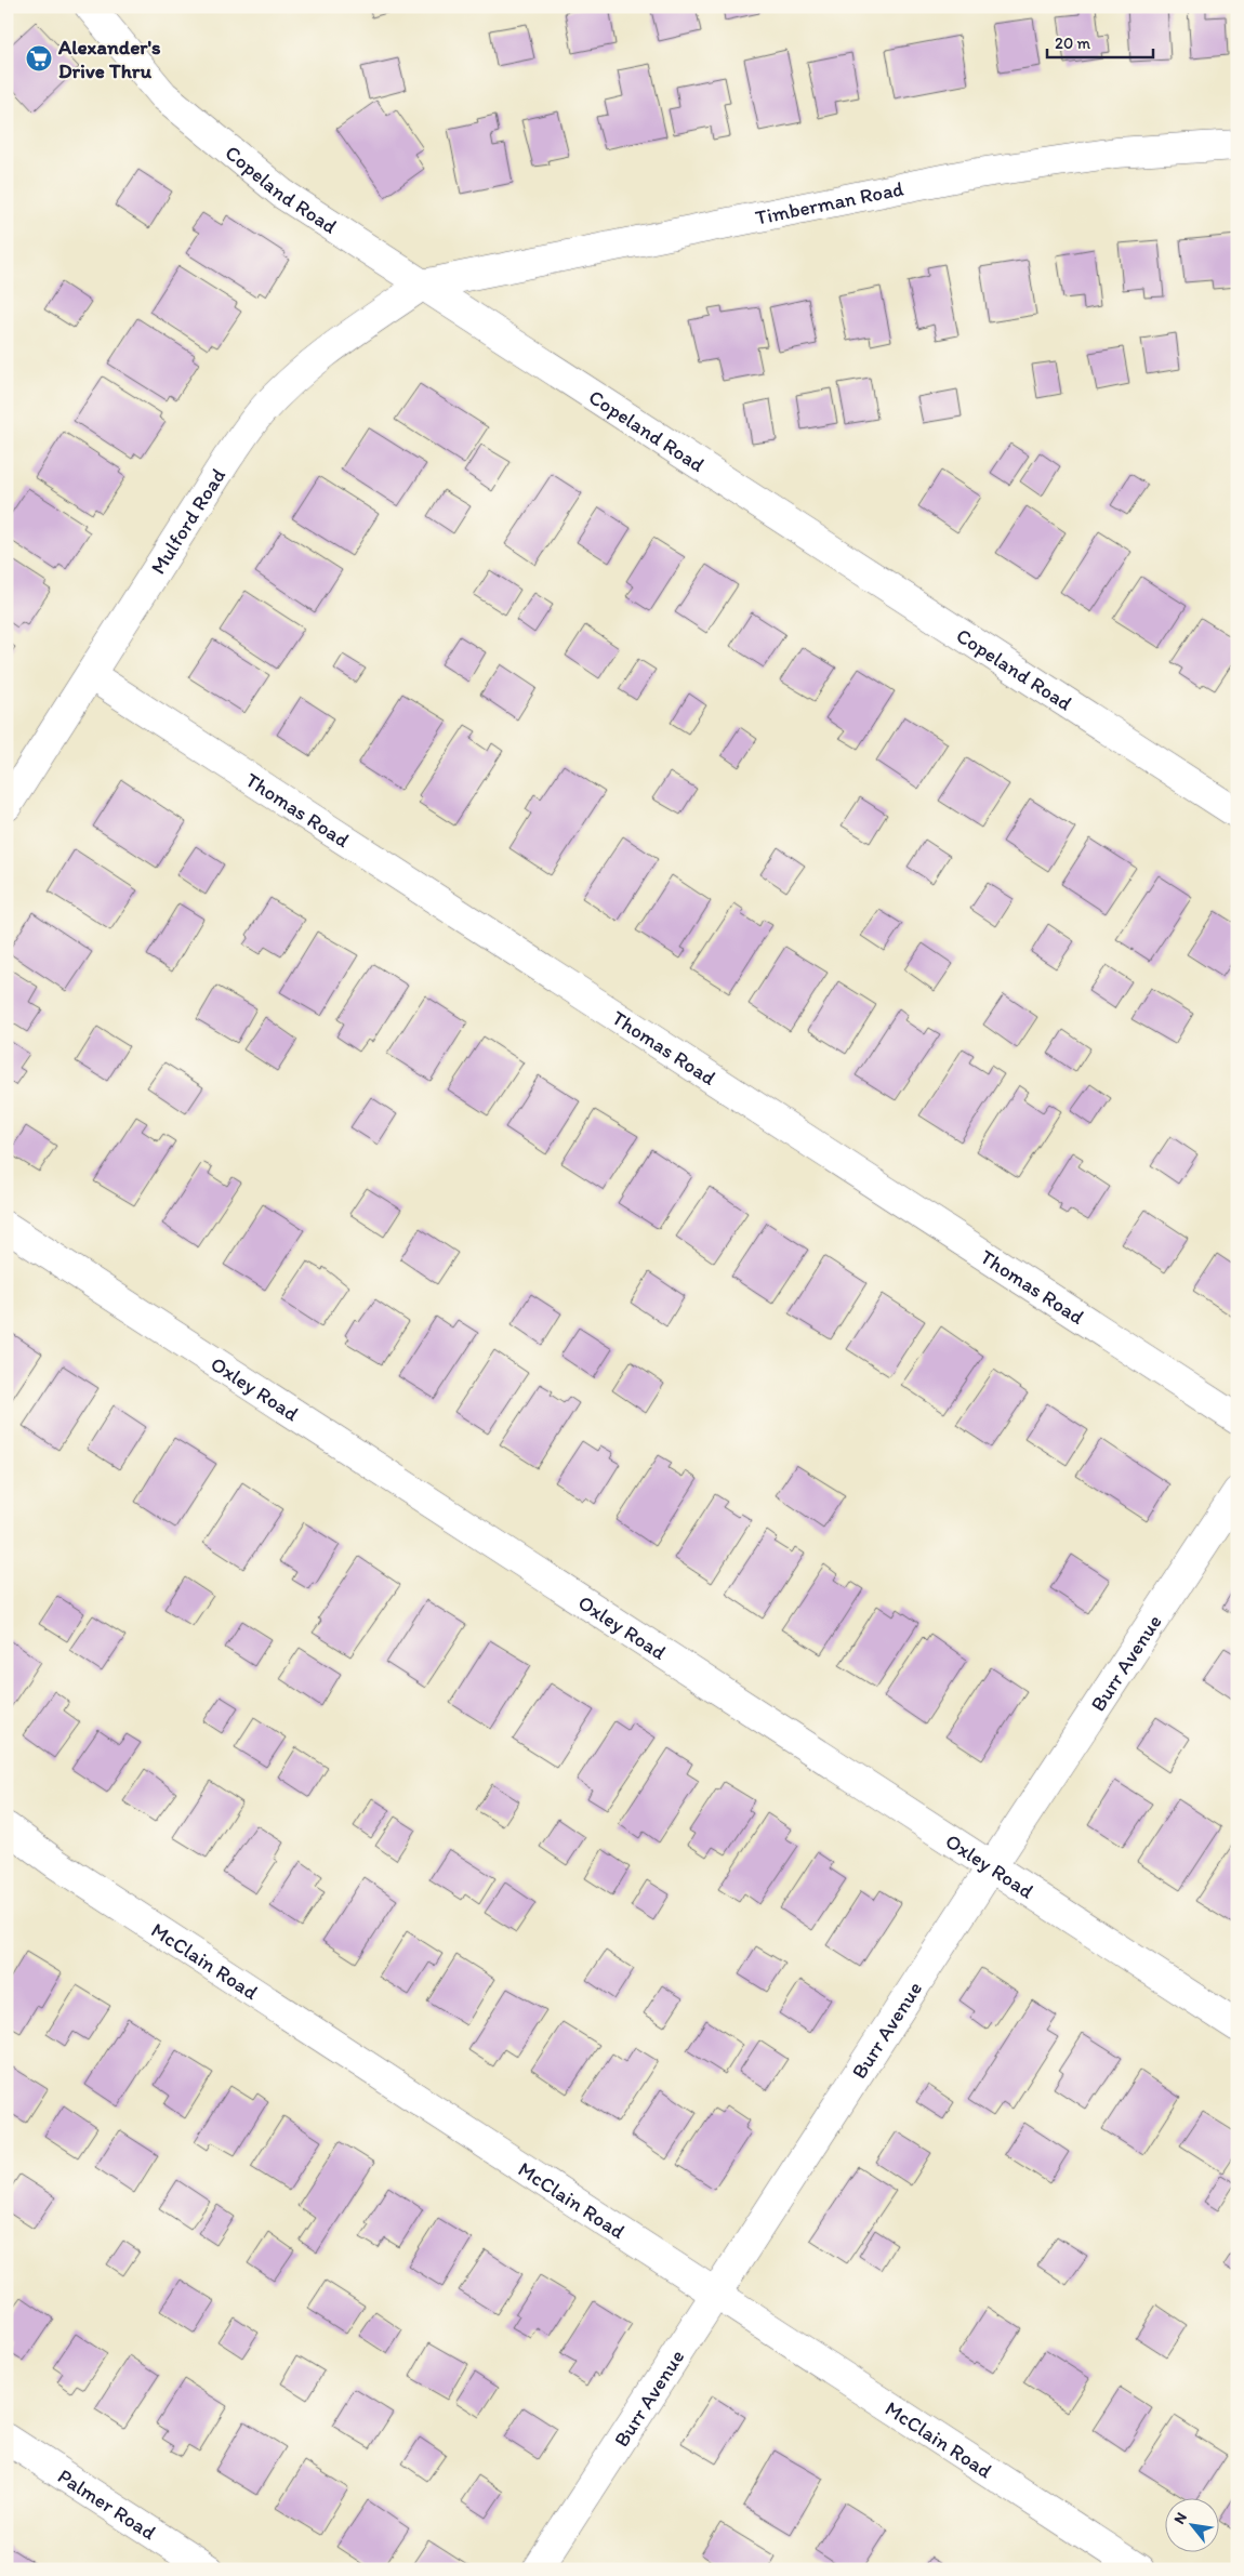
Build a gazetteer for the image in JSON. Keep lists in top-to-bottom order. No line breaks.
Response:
{"streets":{"street":["Copeland Road","Timberman Road","Mulford Road","Thomas Road","Oxley Road","Burr Avenue","McClain Road","Palmer Road"]},"crossings":[["Copeland Road","Timberman Road"],["Copeland Road","Mulford Road"],["Timberman Road","Mulford Road"],["Mulford Road","Thomas Road"],["Oxley Road","Burr Avenue"],["Burr Avenue","McClain Road"]],"places":{"supermarket":["Alexander's Drive Thru"]},"scale_bar":"20 m","north":"top left"}
